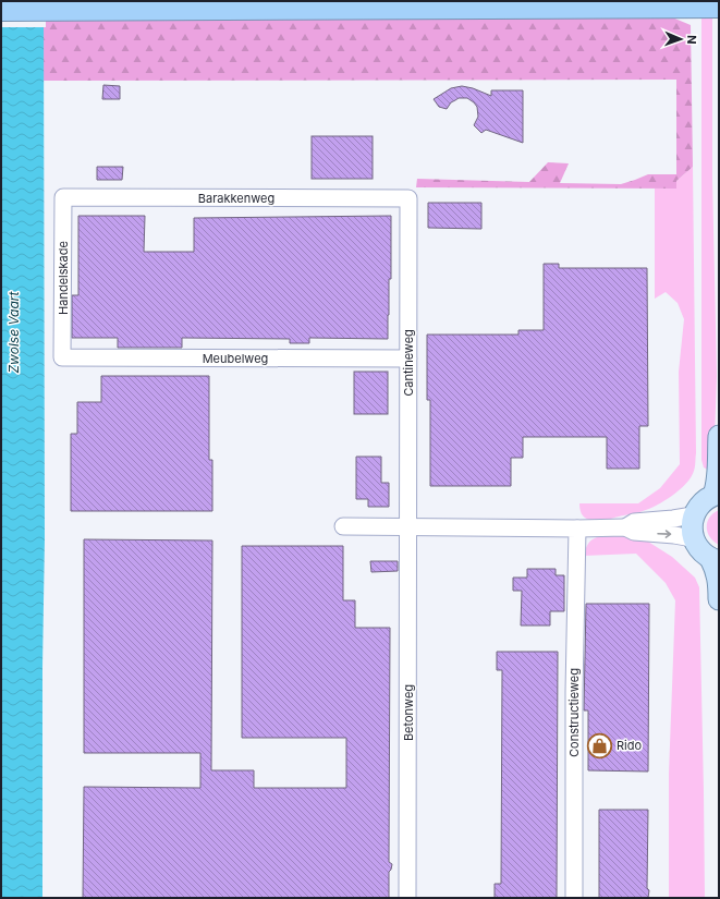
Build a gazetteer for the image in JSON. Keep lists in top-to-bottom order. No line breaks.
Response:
{"streets":{"street":["Barakkenweg","Handelskade","Meubelweg","Cantineweg","Betonweg","Constructieweg"]},"crossings":[["Barakkenweg","Handelskade"],["Barakkenweg","Cantineweg"],["Handelskade","Meubelweg"],["Meubelweg","Cantineweg"],["Cantineweg","Betonweg"]],"water":["Zwolse Vaart"],"places":{"shop":["Rido"]},"north":"right"}
